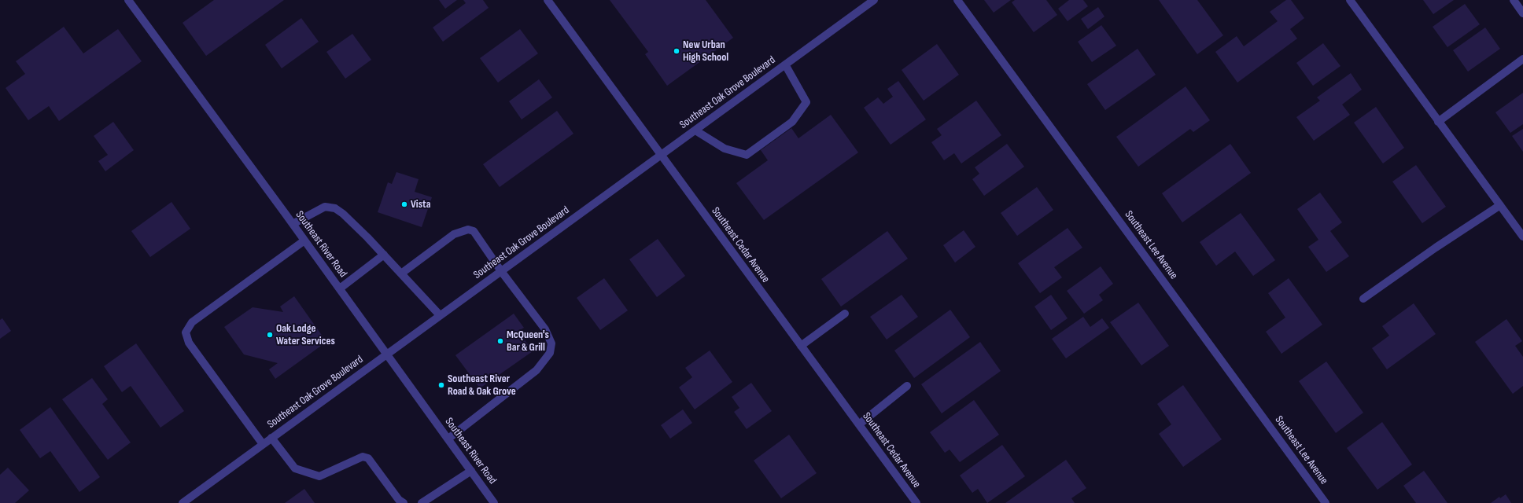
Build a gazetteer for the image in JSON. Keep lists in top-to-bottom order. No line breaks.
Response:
{"streets":{"street":["Southeast Oak Grove Boulevard","Southeast River Road","Southeast Cedar Avenue","Southeast Lee Avenue"]},"crossings":[["Southeast Oak Grove Boulevard","Southeast River Road"],["Southeast Oak Grove Boulevard","Southeast Cedar Avenue"]],"places":["New Urban High School","Vista","Oak Lodge Water Services","McQueen's Bar & Grill","Southeast River Road & Oak Grove"]}
